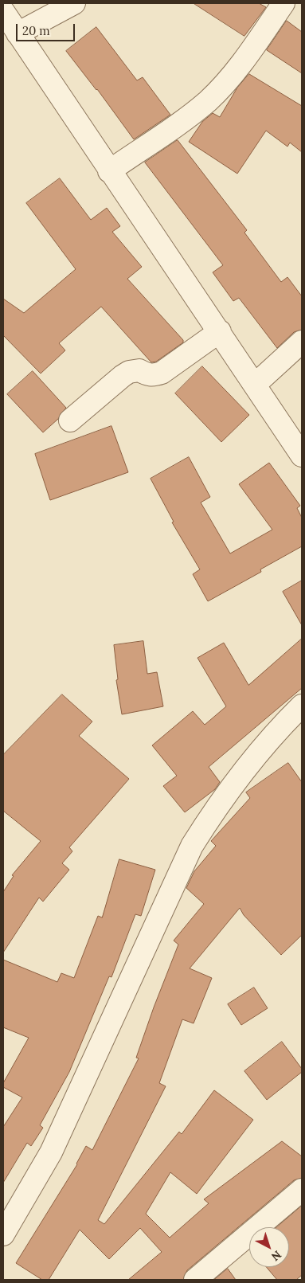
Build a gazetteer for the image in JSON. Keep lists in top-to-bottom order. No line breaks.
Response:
{"scale_bar":"20 m","north":"bottom right"}
